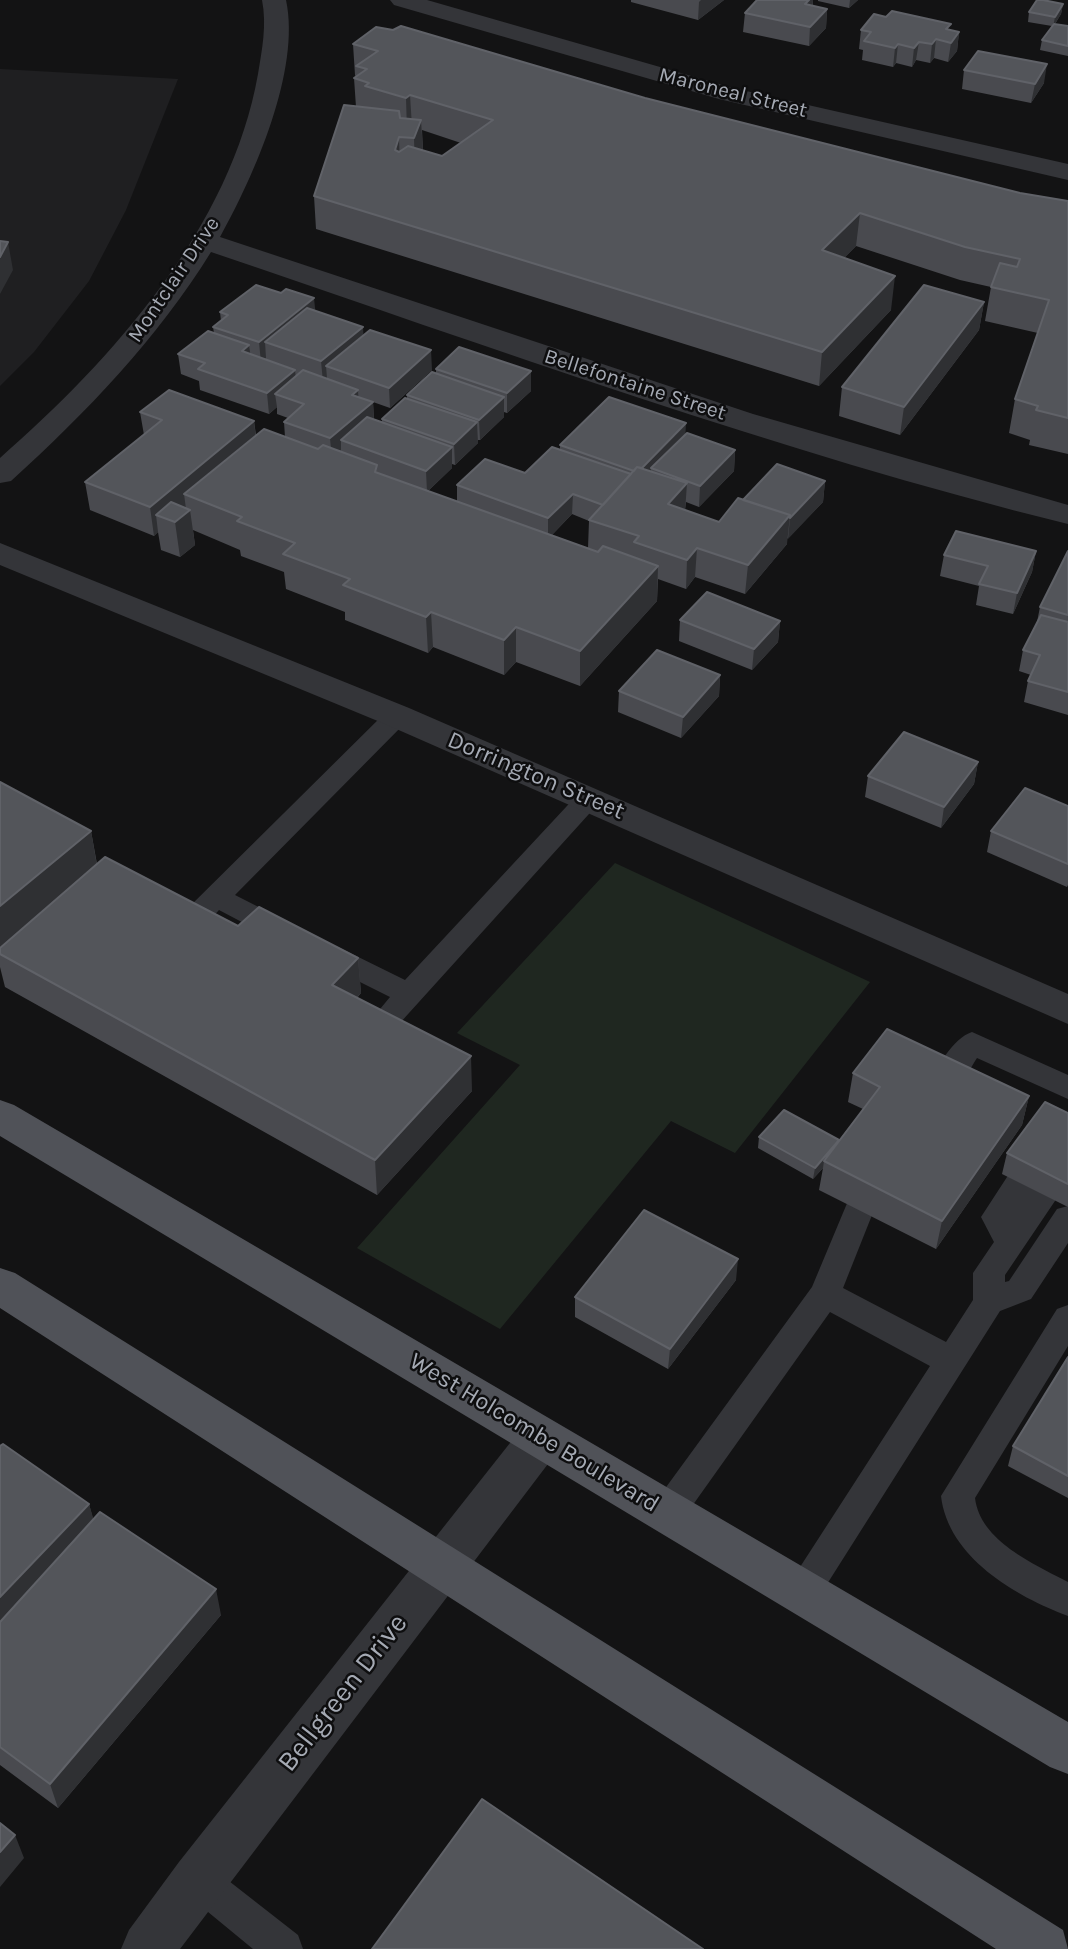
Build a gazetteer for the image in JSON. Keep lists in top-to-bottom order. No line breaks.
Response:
{"streets":{"main road":["West Holcombe Boulevard"],"street":["Maroneal Street","Montclair Drive","Bellefontaine Street","Dorrington Street","Bellgreen Drive"]},"crossings":[["Montclair Drive","Bellefontaine Street"],["West Holcombe Boulevard","Bellgreen Drive"]]}
